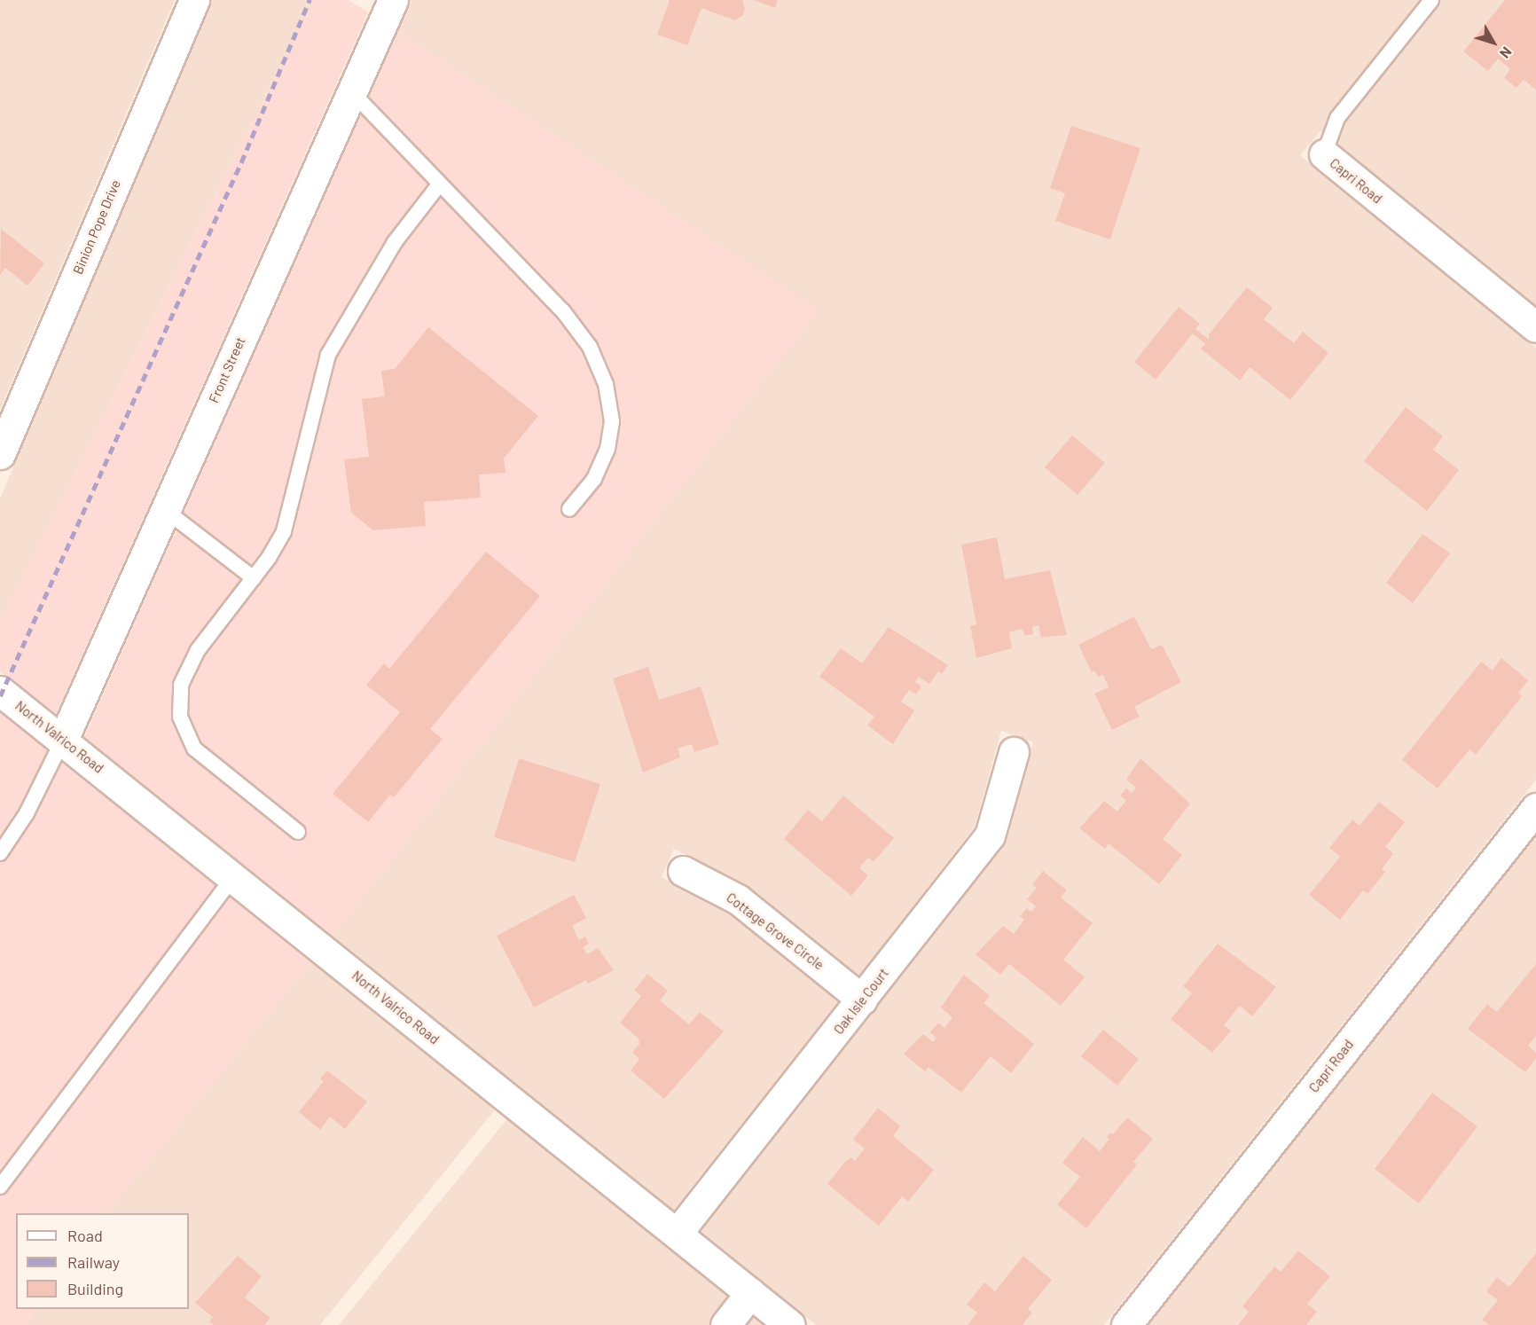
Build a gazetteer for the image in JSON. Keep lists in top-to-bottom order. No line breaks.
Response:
{"streets":{"street":["Capri Road","Binion Pope Drive","Front Street","North Valrico Road","Cottage Grove Circle","Oak Isle Court"]},"crossings":[["Front Street","North Valrico Road"],["North Valrico Road","Oak Isle Court"],["Cottage Grove Circle","Oak Isle Court"]],"legend":["Road","Railway","Building"],"north":"bottom right"}
